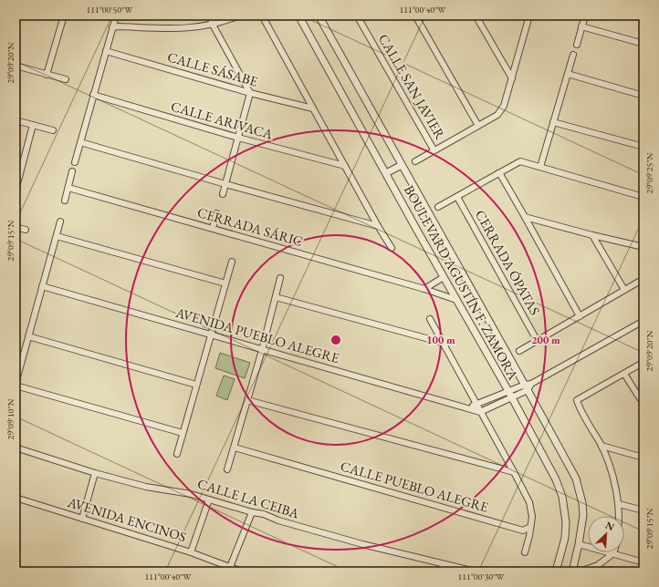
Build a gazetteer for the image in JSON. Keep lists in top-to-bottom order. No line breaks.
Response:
{"streets":{"street":["CALLE SÁSABE","CALLE SAN JAVIER","CALLE ARIVACA","CERRADA SÁRIC","CERRADA ÓPATAS","BOULEVARD AGUSTÍN F. ZAMORA","AVENIDA PUEBLO ALEGRE","CALLE PUEBLO ALEGRE","CALLE LA CEIBA","AVENIDA ENCINOS"]},"crossings":[["CERRADA SÁRIC","BOULEVARD AGUSTÍN F. ZAMORA"]],"north":"top right","coordinates":["111°00'50\"W","111°00'40\"W","29°09'20\"N","29°09'25\"N","29°09'15\"N","29°09'10\"N","111°00'30\"W"],"rings":["100 m","200 m"]}
